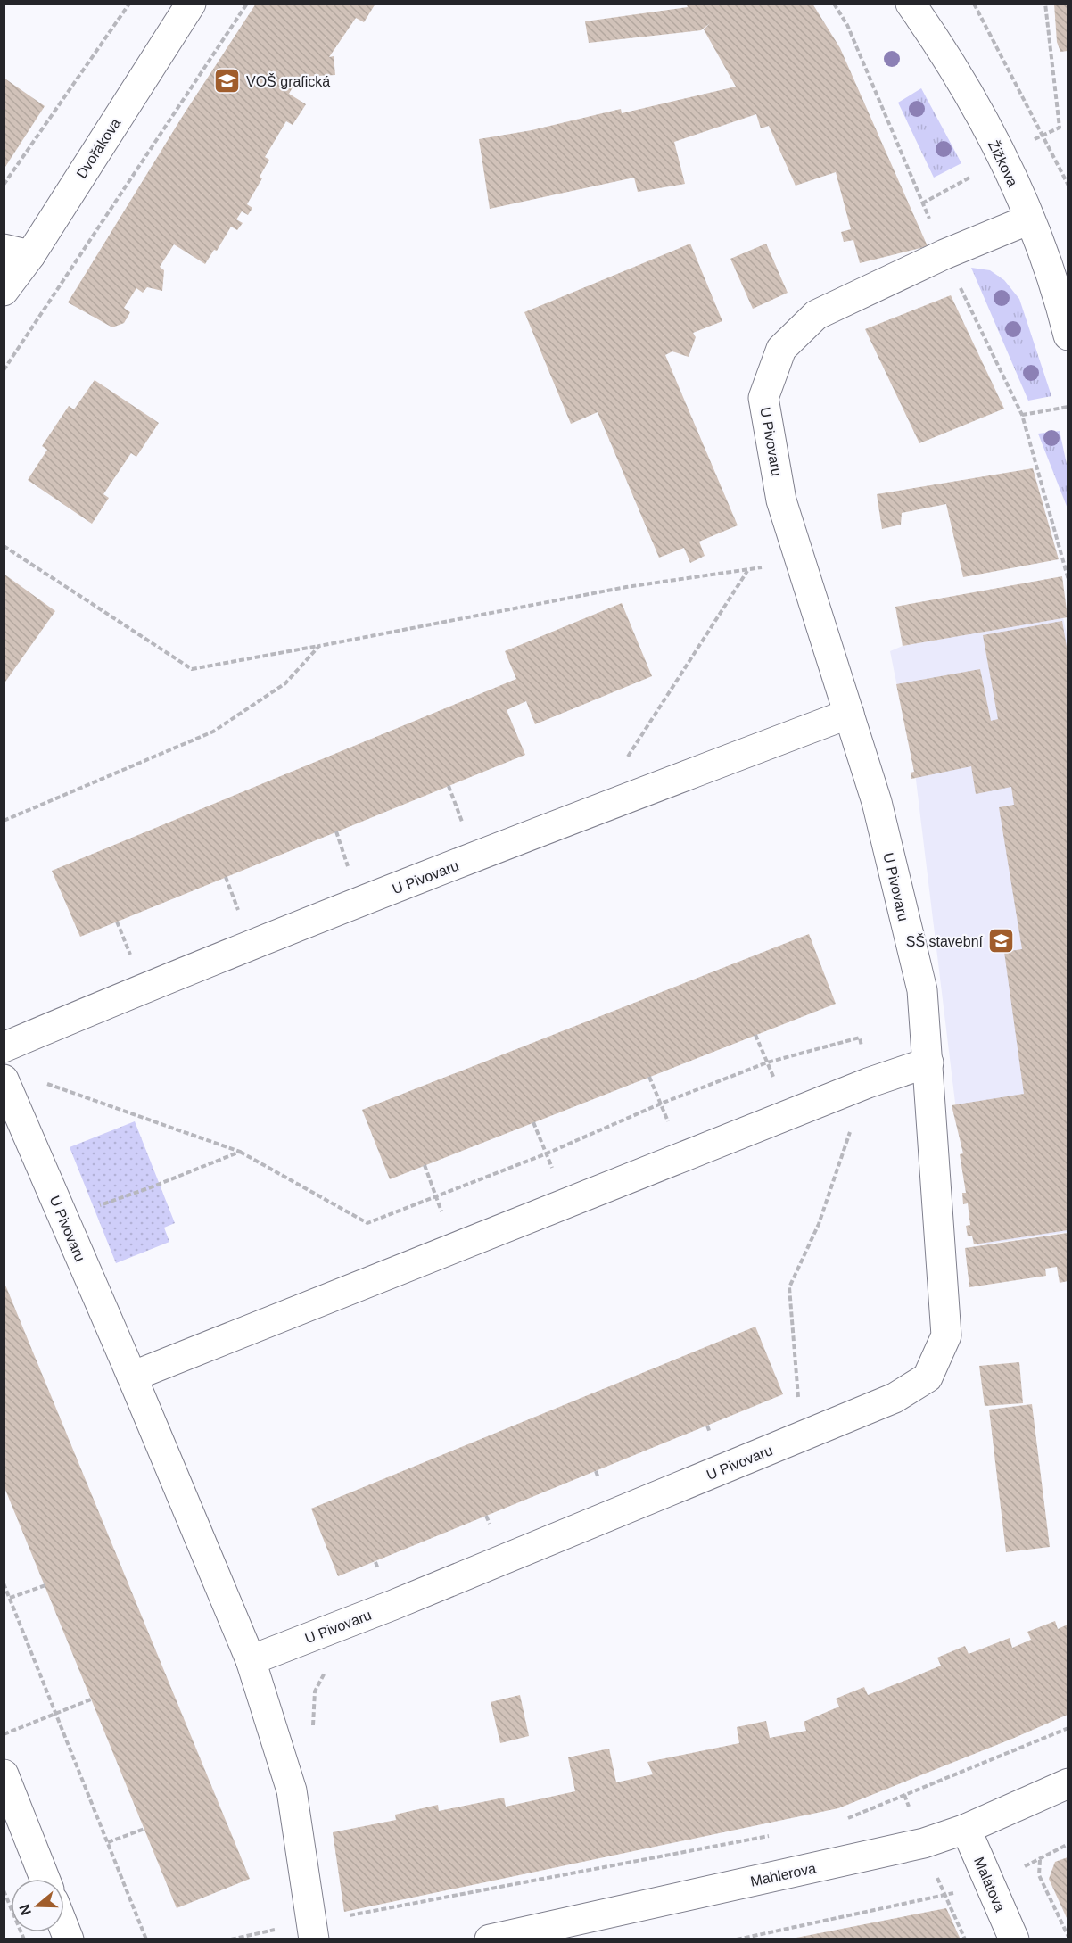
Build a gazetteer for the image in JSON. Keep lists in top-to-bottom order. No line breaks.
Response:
{"streets":{"street":["Dvořákova","Žižkova","U Pivovaru","Mahlerova","Malátova"]},"crossings":[["Žižkova","U Pivovaru"],["Mahlerova","Malátova"]],"places":{"school or university":["VOŠ grafická","SŠ stavební"]},"north":"left"}
